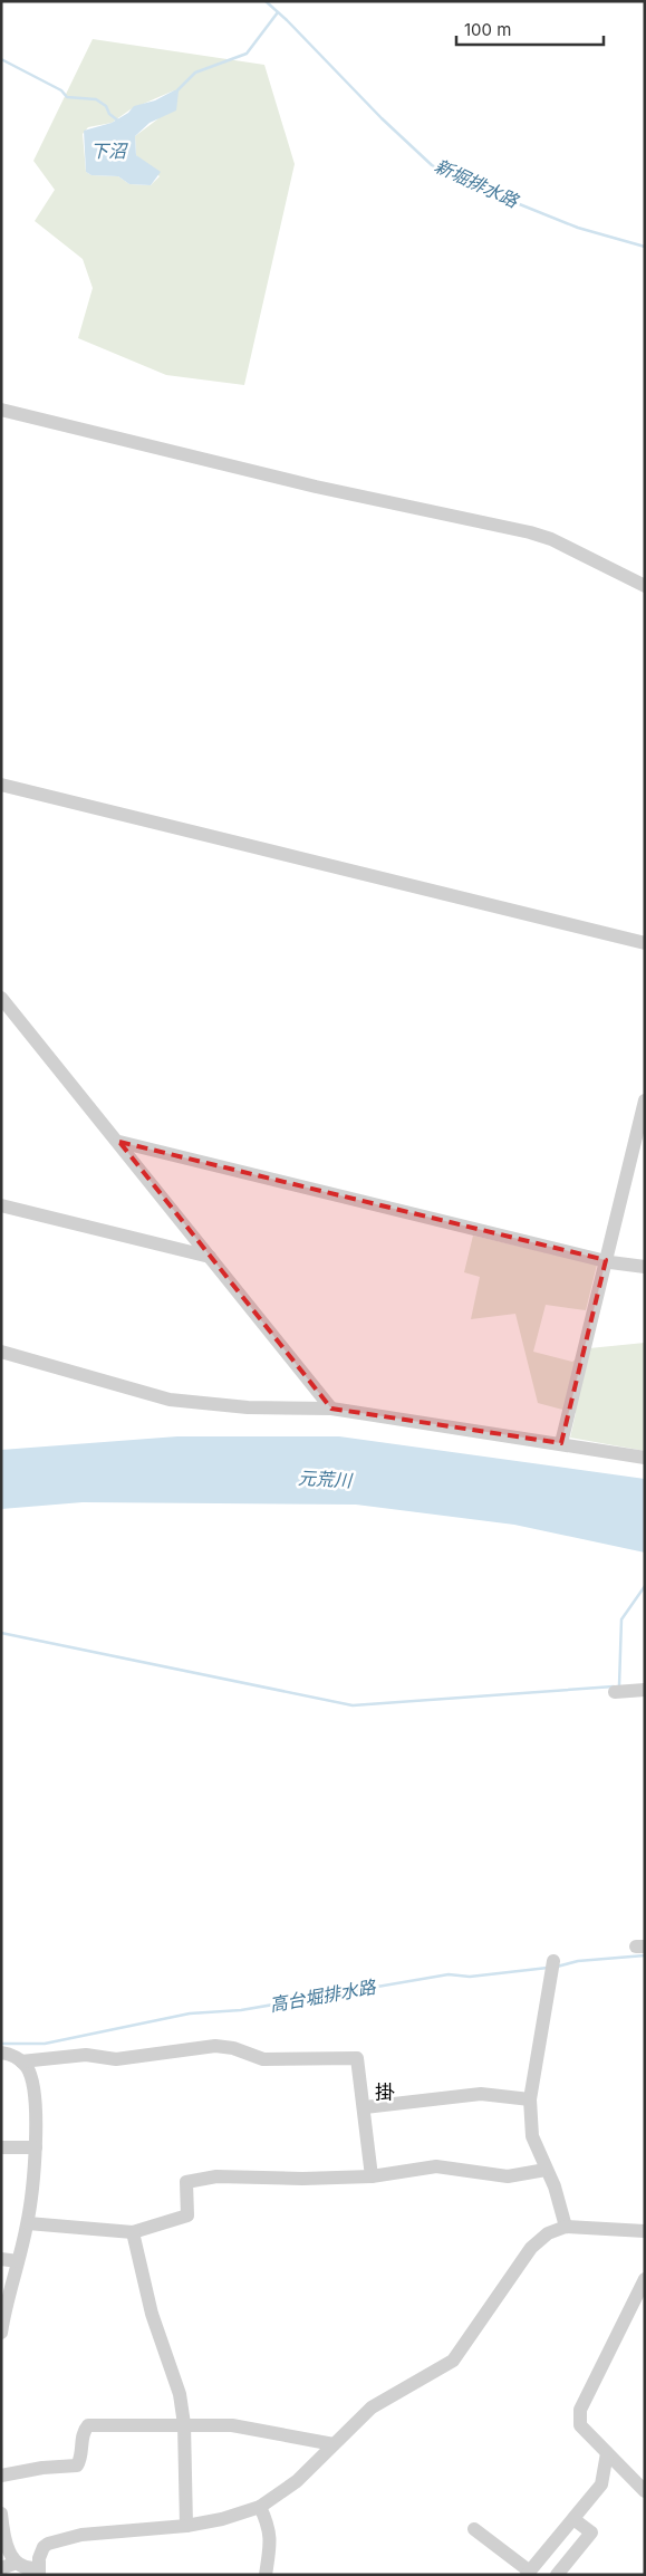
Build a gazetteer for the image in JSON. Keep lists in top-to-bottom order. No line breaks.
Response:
{"districts":["掛"],"water":["下沼","新堀排水路","元荒川","高台堀排水路"],"scale_bar":"100 m"}
